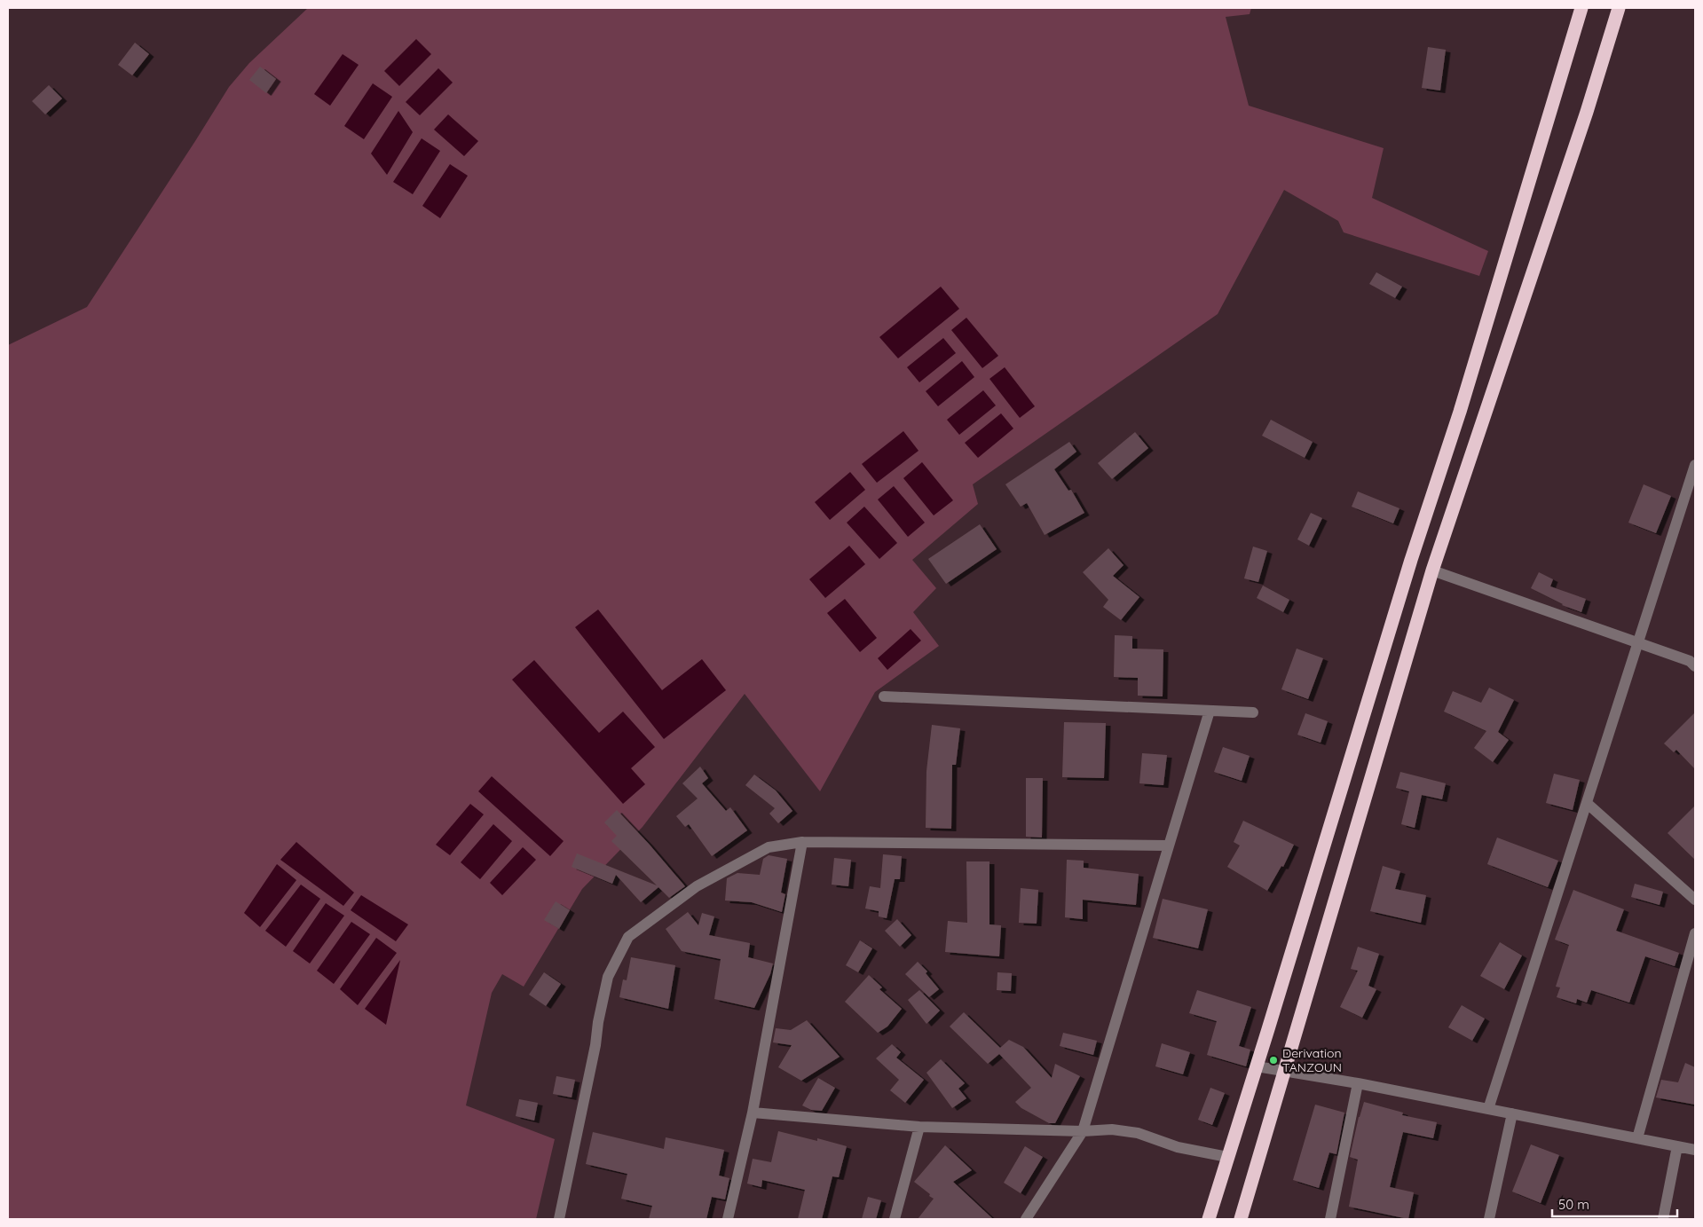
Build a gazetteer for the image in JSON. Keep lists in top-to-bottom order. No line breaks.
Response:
{"places":["Derivation TANZOUN"],"scale_bar":"50 m"}
